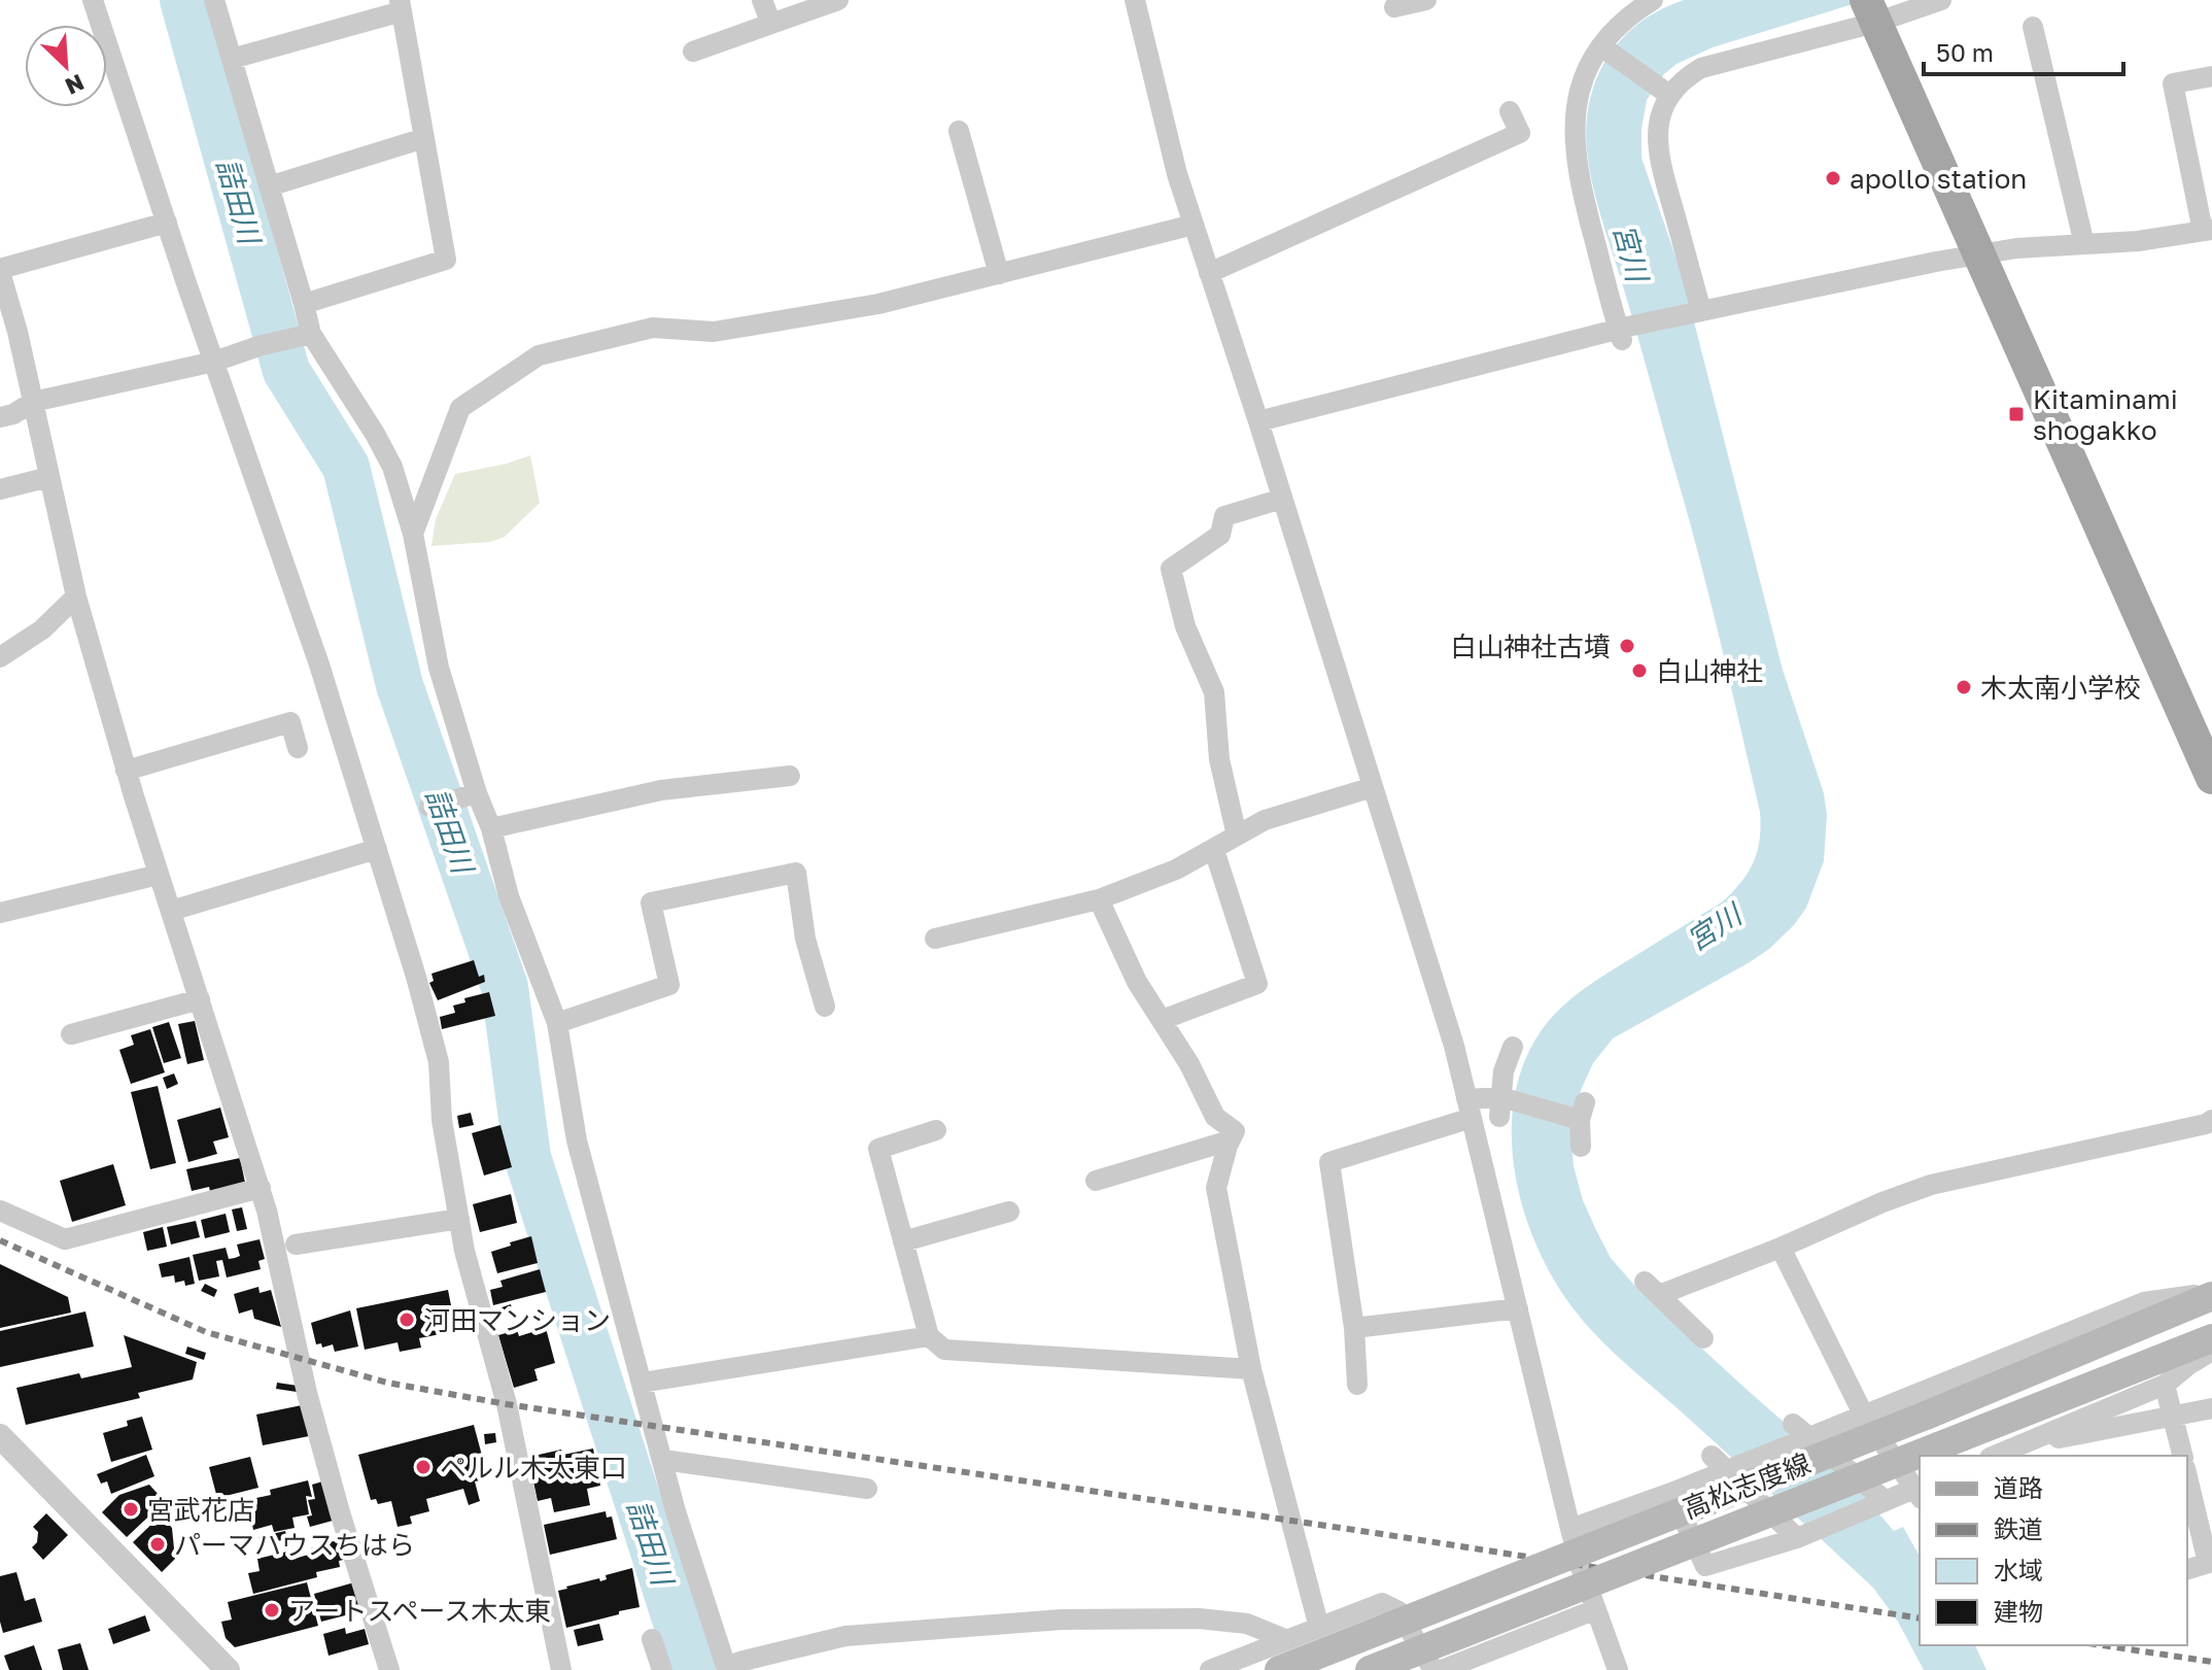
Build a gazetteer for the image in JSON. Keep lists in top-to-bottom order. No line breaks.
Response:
{"streets":{"main road":["高松志度線"]},"water":["詰田川","宮川"],"places":{"other":["apollo station","白山神社古墳","白山神社","木太南小学校","河田マンション","ペルル木太東口","宮武花店","パーマハウスちはら","アートスペース木太東"],"transit":["Kitaminami shogakko"]},"legend":["道路","鉄道","水域","建物"],"scale_bar":"50 m","north":"bottom right"}
